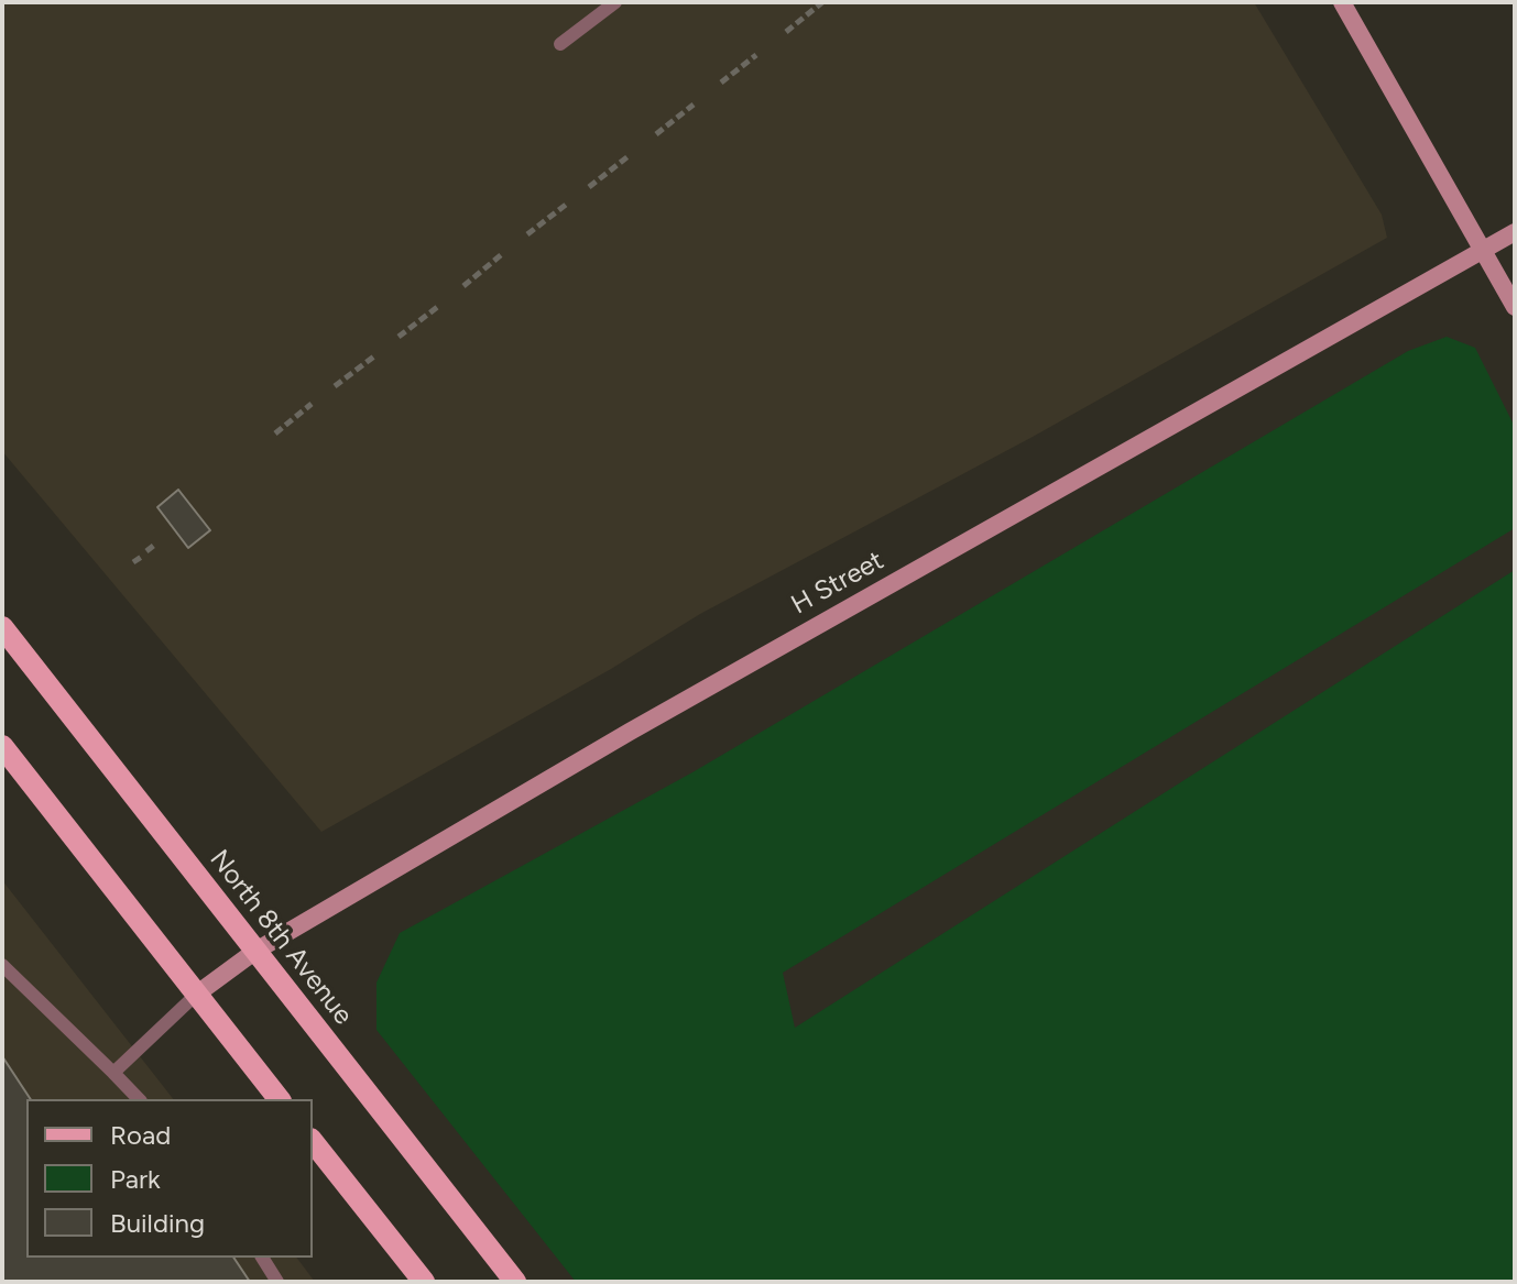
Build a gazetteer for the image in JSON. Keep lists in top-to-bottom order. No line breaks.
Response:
{"streets":{"main road":["North 8th Avenue"],"street":["H Street"]},"crossings":[["H Street","North 8th Avenue"]],"legend":["Road","Park","Building"]}
